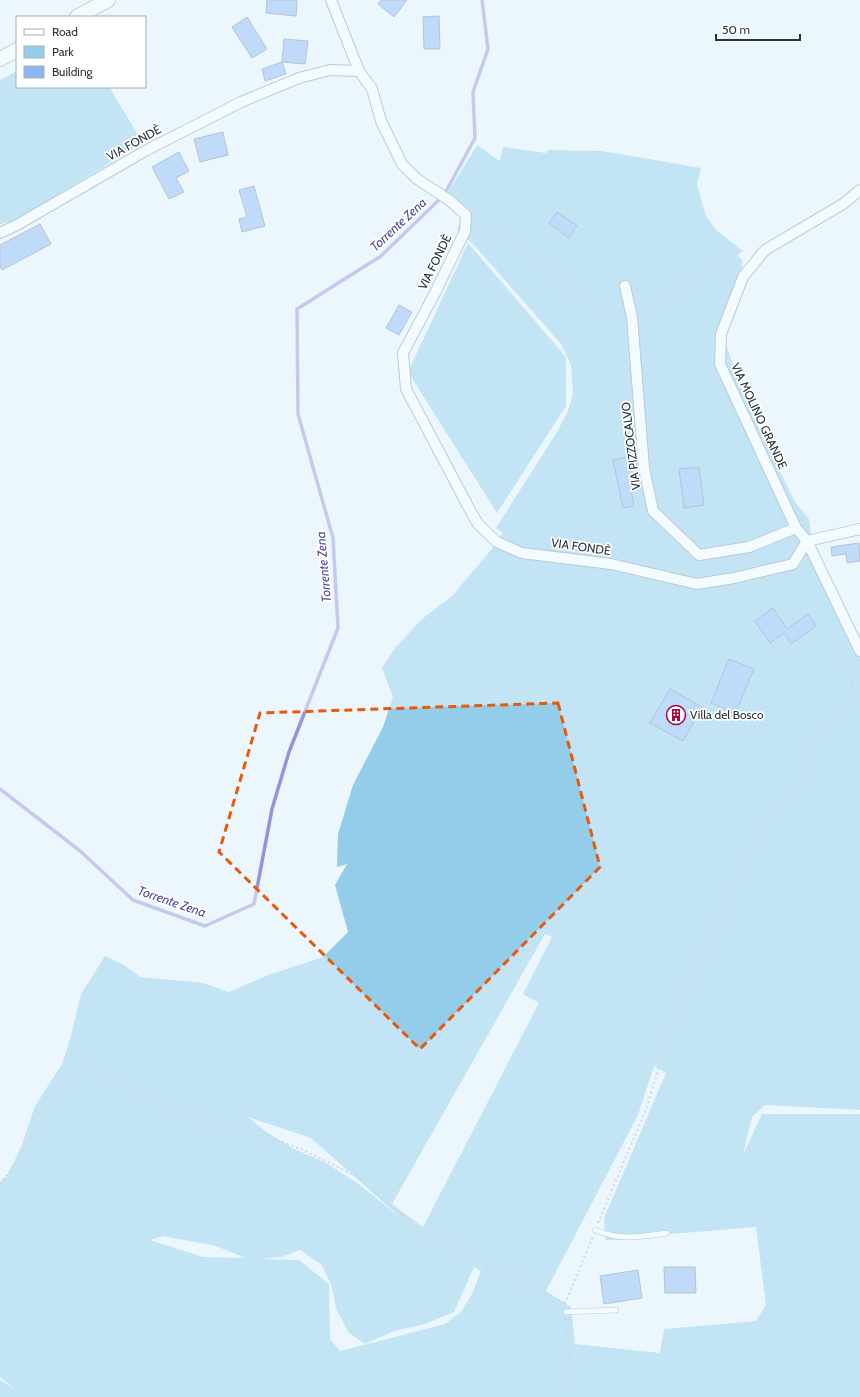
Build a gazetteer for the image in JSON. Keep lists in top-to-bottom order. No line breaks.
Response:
{"streets":{"street":["VIA FONDÈ","VIA MOLINO GRANDE","VIA PIZZOCALVO"]},"crossings":[["VIA FONDÈ","VIA MOLINO GRANDE"],["VIA MOLINO GRANDE","VIA PIZZOCALVO"]],"water":["Torrente Zena"],"places":{"building":["Villa del Bosco"]},"legend":["Road","Park","Building"],"scale_bar":"50 m"}
